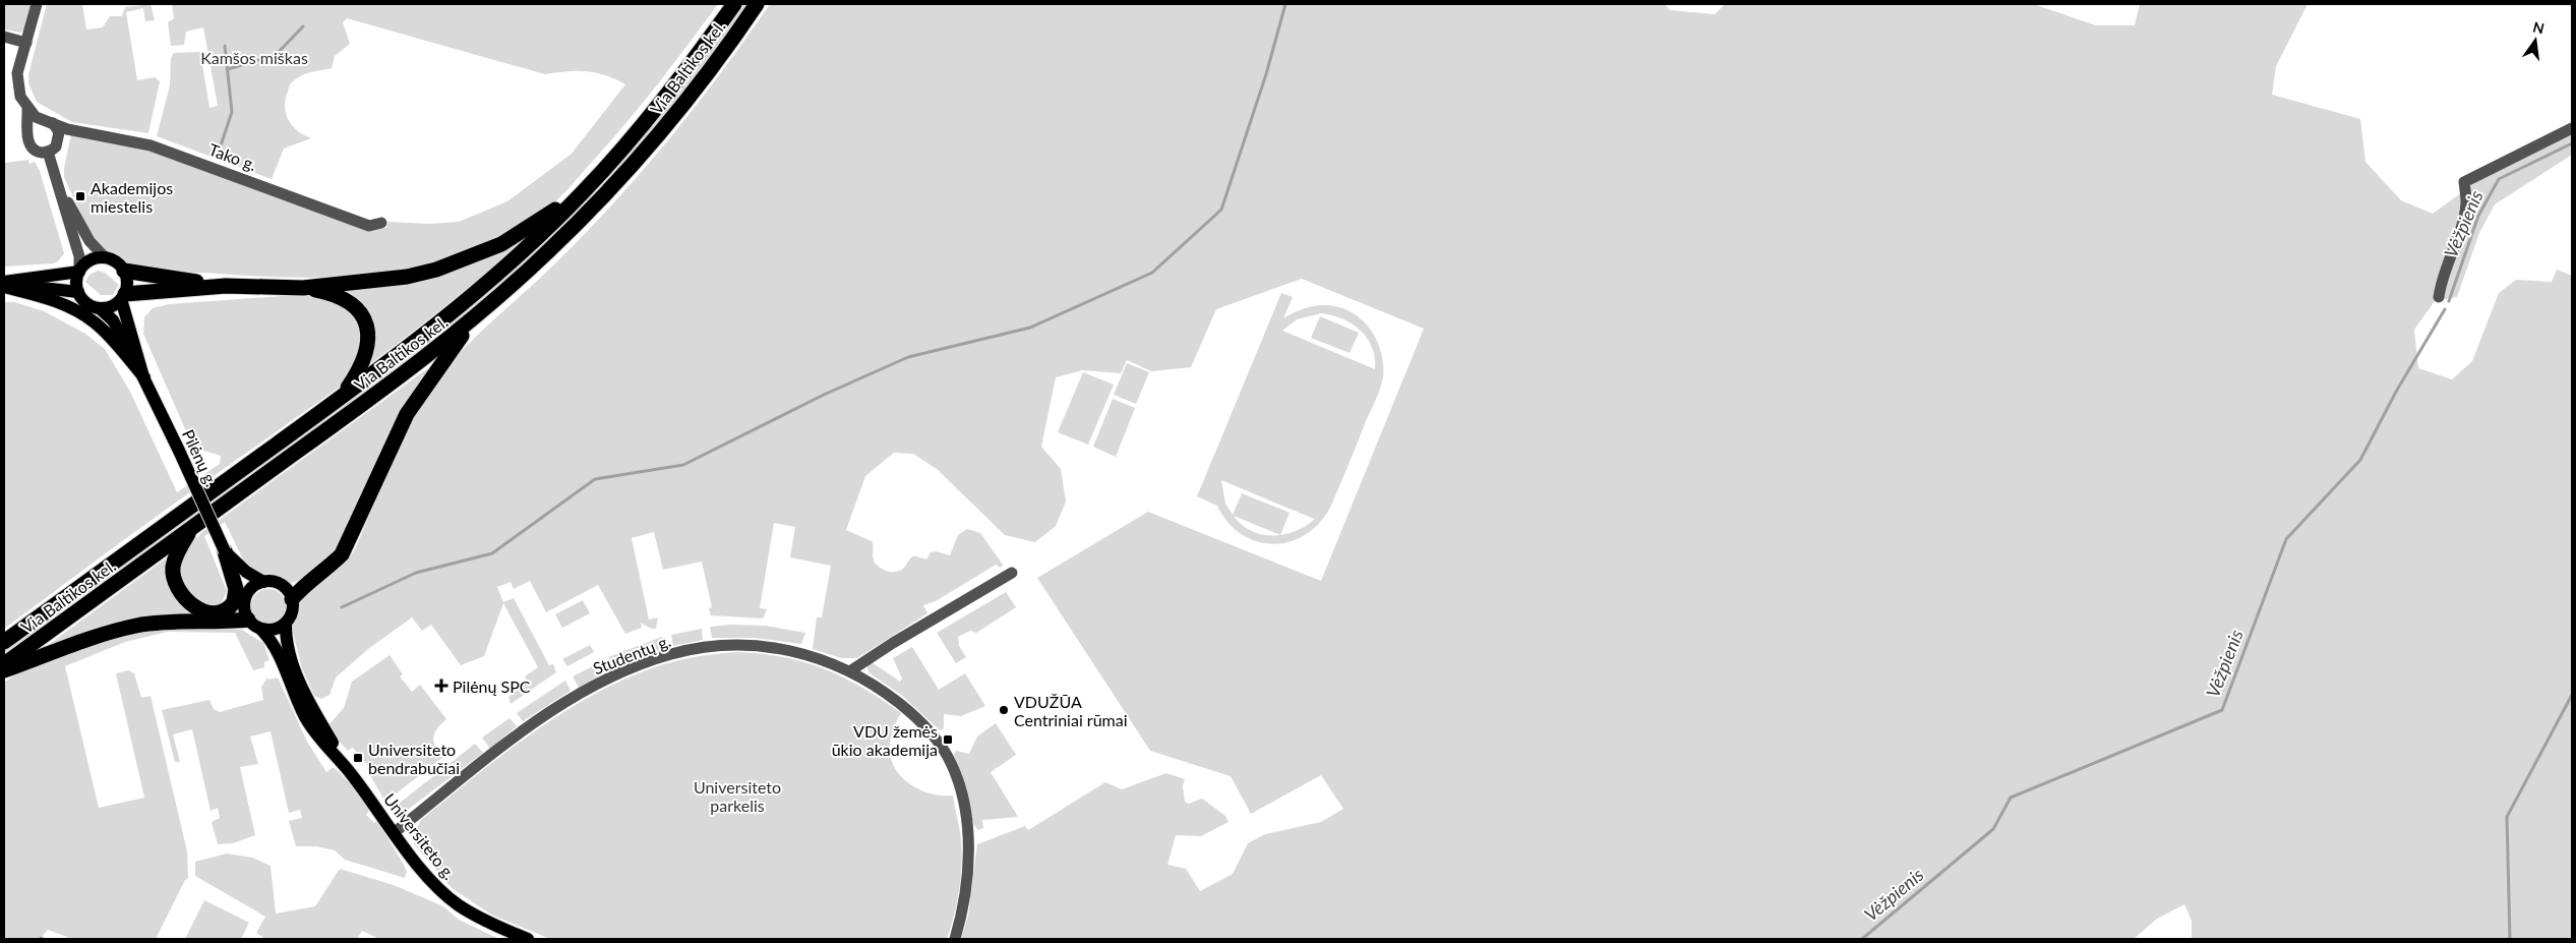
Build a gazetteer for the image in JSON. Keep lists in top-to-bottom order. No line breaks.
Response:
{"streets":{"highway":["Via Baltikos kel."],"main road":["Pilėnų g.","Universiteto g."],"street":["Tako g.","Studentų g."]},"crossings":[["Pilėnų g.","Universiteto g."],["Studentų g.","Universiteto g."]],"water":["Vėžpienis"],"parks":["Kamšos miškas","Universiteto parkelis"],"places":{"transit":["Akademijos miestelis","VDU žemės ūkio akademija","Universiteto bendrabučiai"],"health":["Pilėnų SPC"],"other":["VDUŽŪA Centriniai rūmai"]},"north":"top"}
